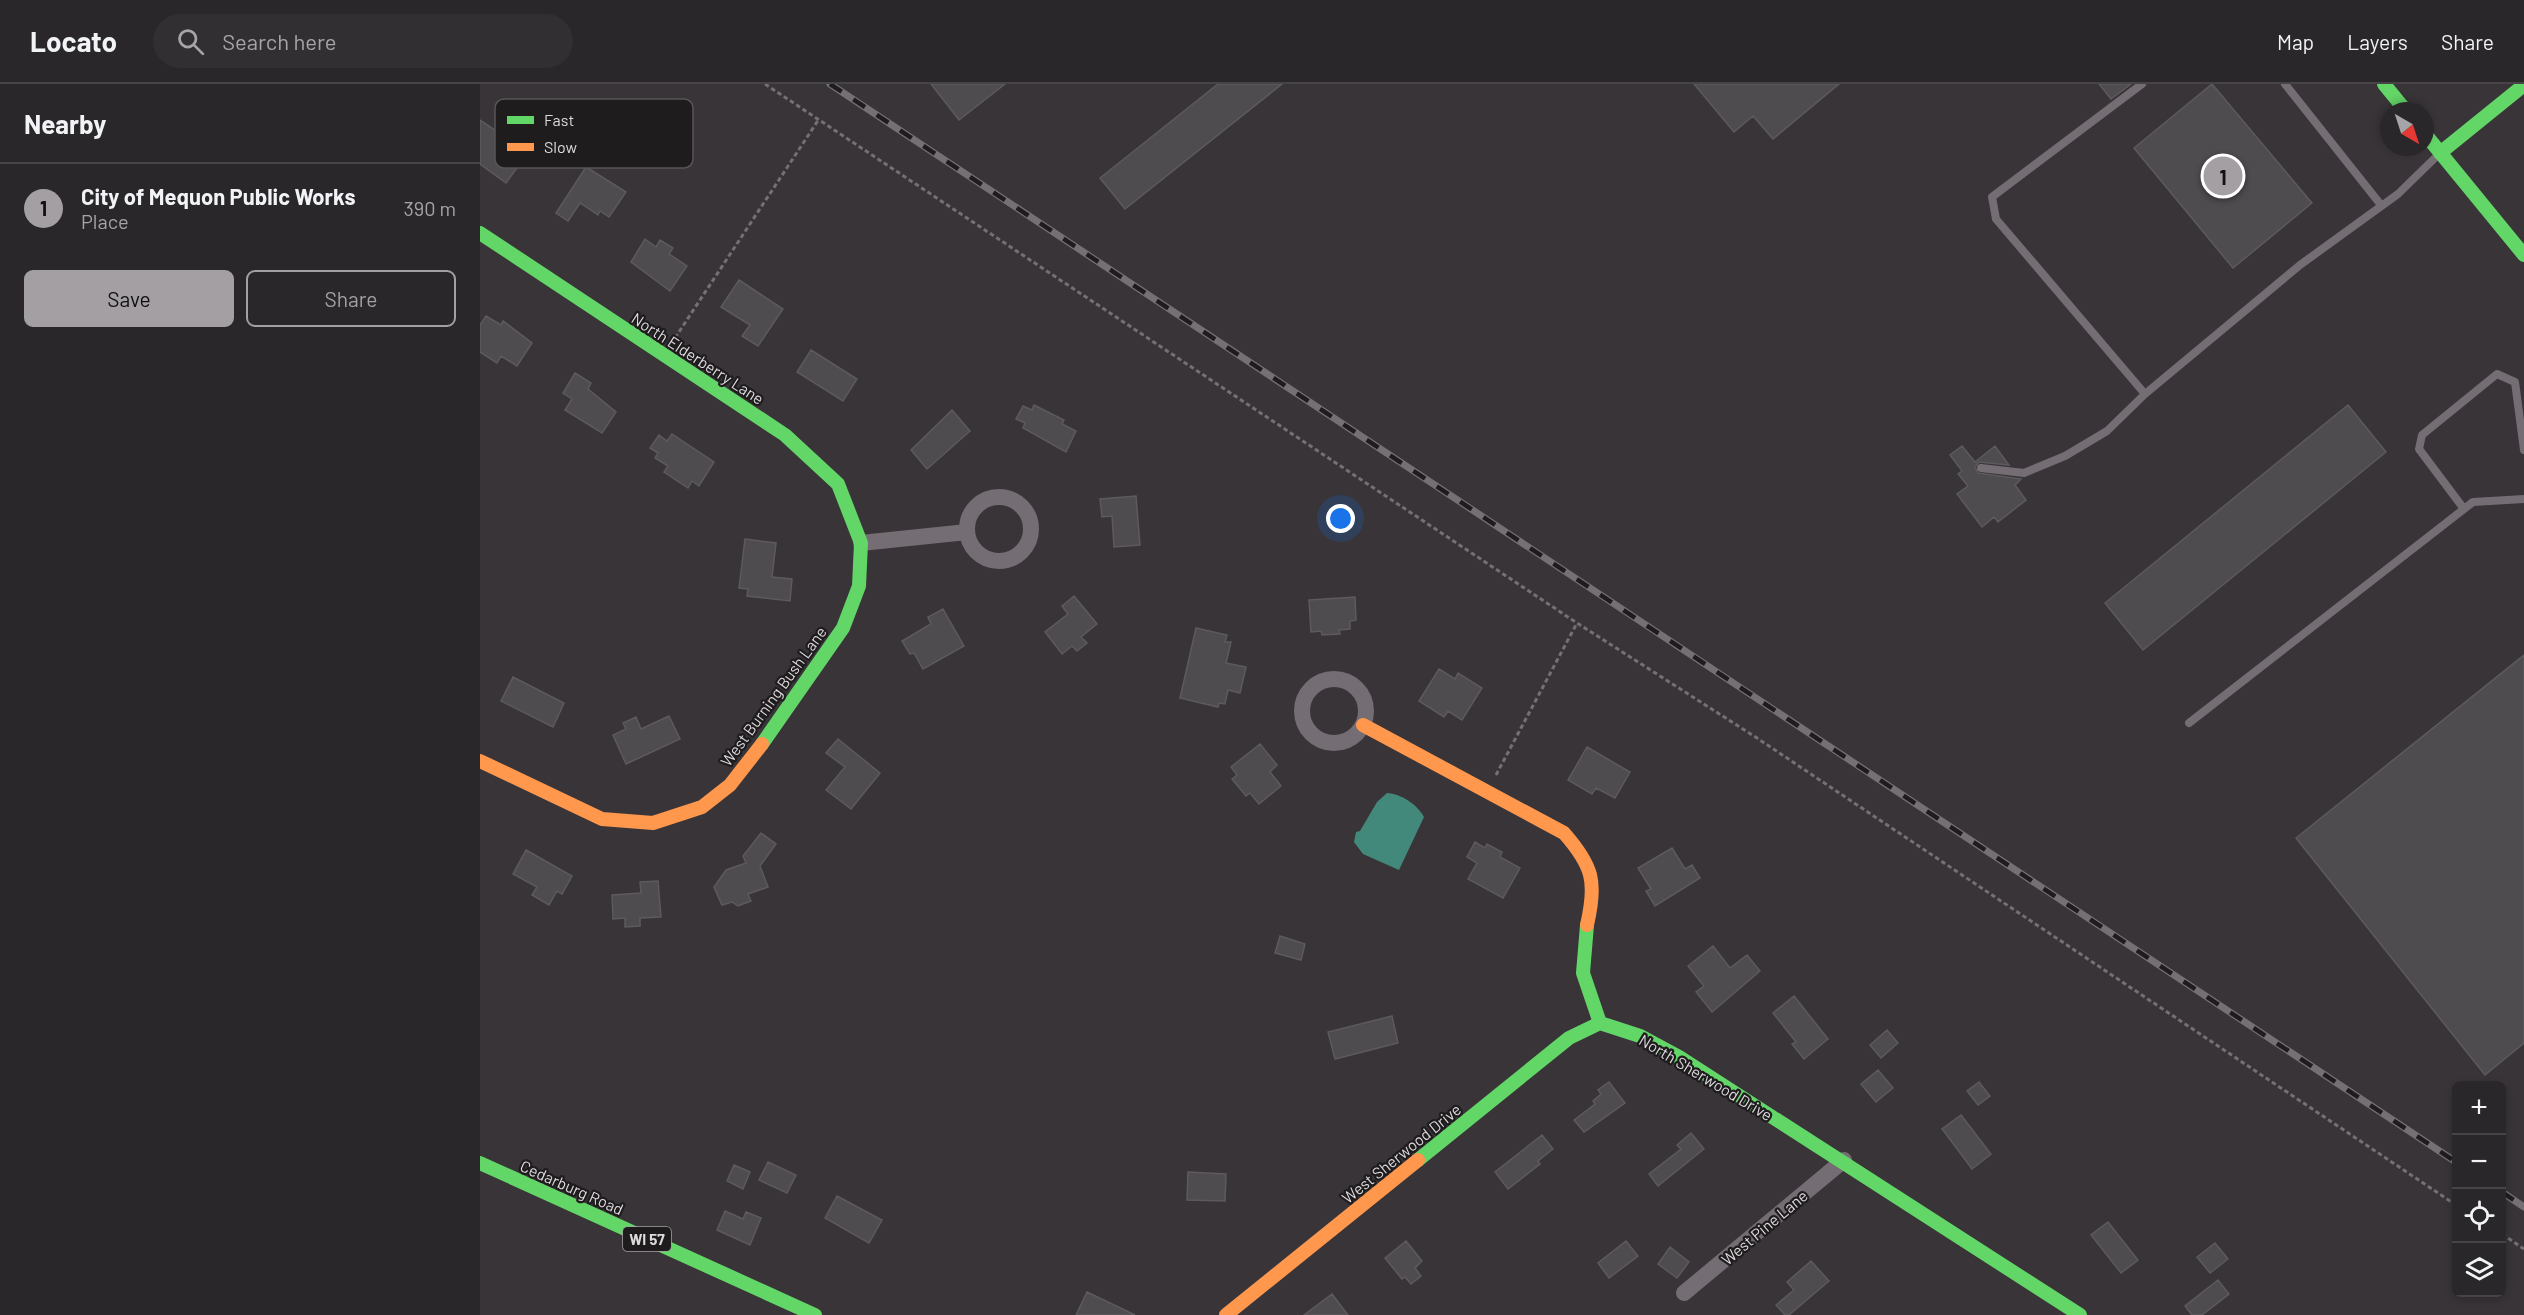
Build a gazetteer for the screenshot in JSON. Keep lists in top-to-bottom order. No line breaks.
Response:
{"streets":{"street":["North Elderberry Lane","West Burning Bush Lane","North Sherwood Drive","West Sherwood Drive","Cedarburg Road","West Pine Lane","WI 57"]},"crossings":[["North Elderberry Lane","West Burning Bush Lane"],["North Sherwood Drive","West Sherwood Drive"],["North Sherwood Drive","West Pine Lane"]],"legend":["Fast","Slow"],"north":"bottom right","page":{"header":"Locato","search":"Search here","nav":["Map","Layers","Share"],"heading":"Nearby","pins":"1","list":[{"mark":"1","name":"City of Mequon Public Works","note":"Place","value":"390 m"}],"buttons":["Save","Share"],"map_buttons":["+","−"]}}
